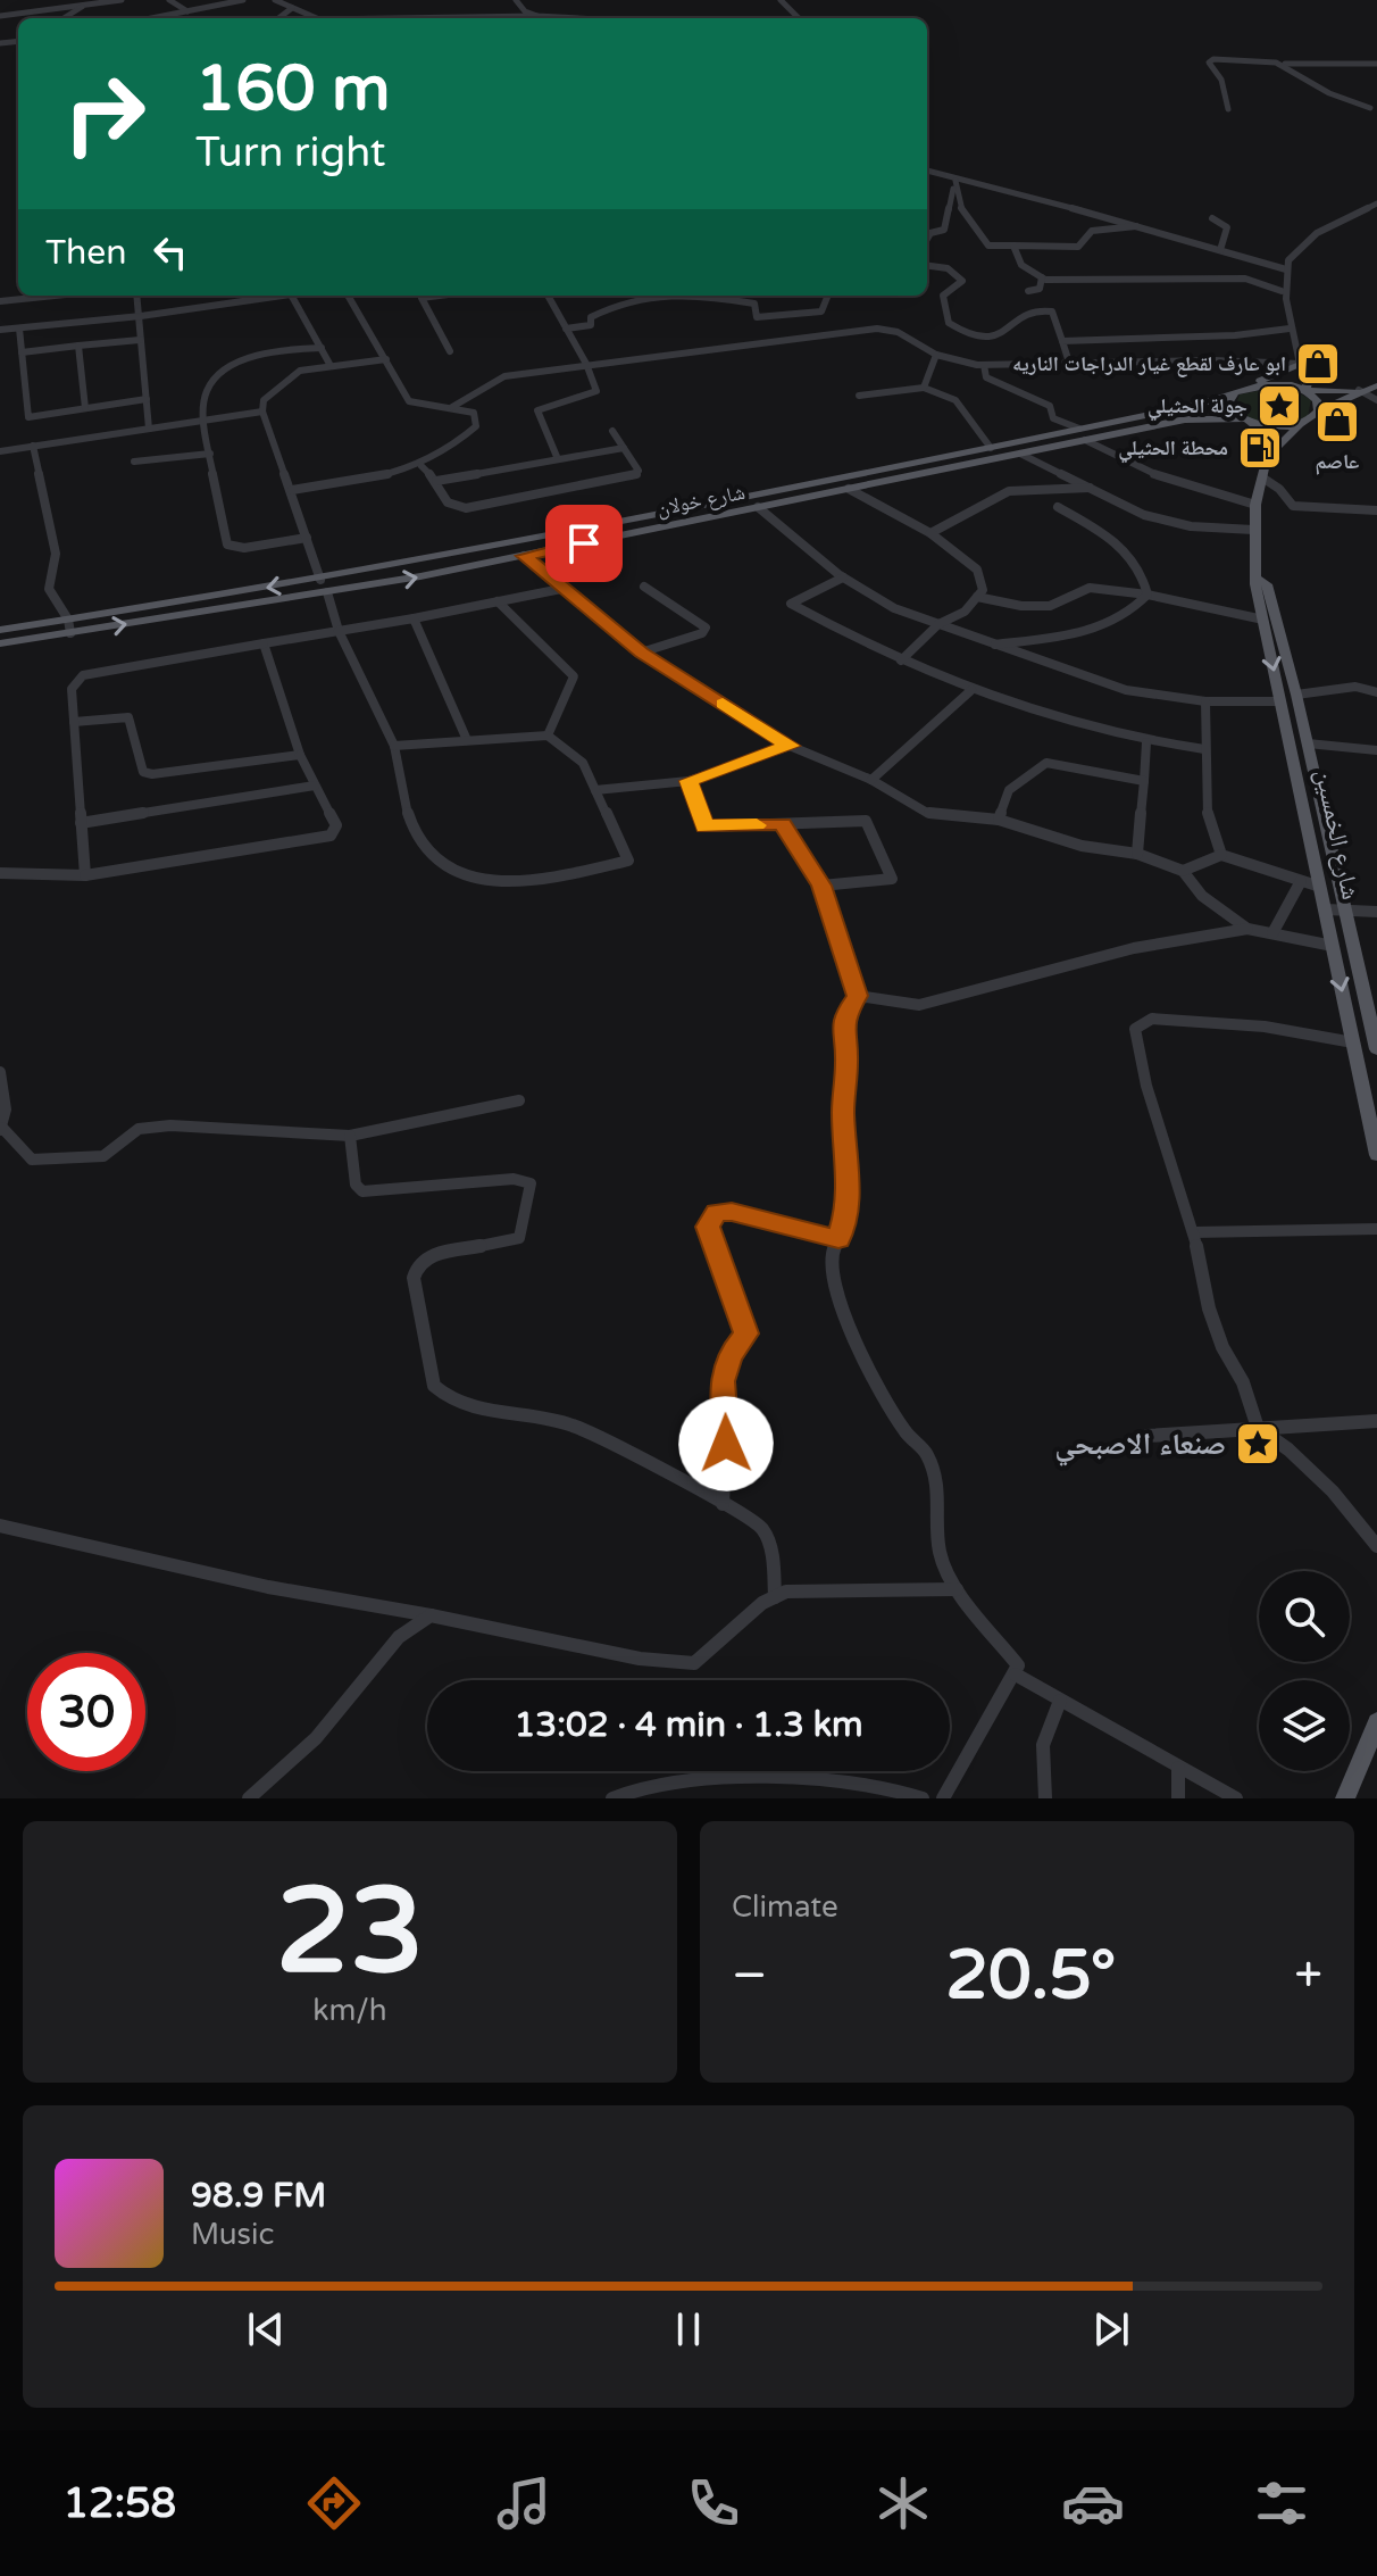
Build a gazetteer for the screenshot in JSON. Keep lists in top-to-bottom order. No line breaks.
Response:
{"streets":{"main road":["شارع خولان","شارع الخمسين"]},"crossings":[["شارع خولان","شارع الخمسين"]],"places":{"shop":["ابو عارف لقطع غيار الدراجات الناريه","عاصم"],"place":["جولة الحثيلي","صنعاء الاصبحي"],"fuel station":["محطة الحثيلي"]},"page":{"turn":["160 m","Turn right"],"then":"Then","limit":"30","trip":"13:02 · 4 min · 1.3 km","tile":[["23","km/h"],"Climate"],"heat":["−","20.5°","+"],"song":["98.9 FM","Music"],"tabs":"12:58"}}
